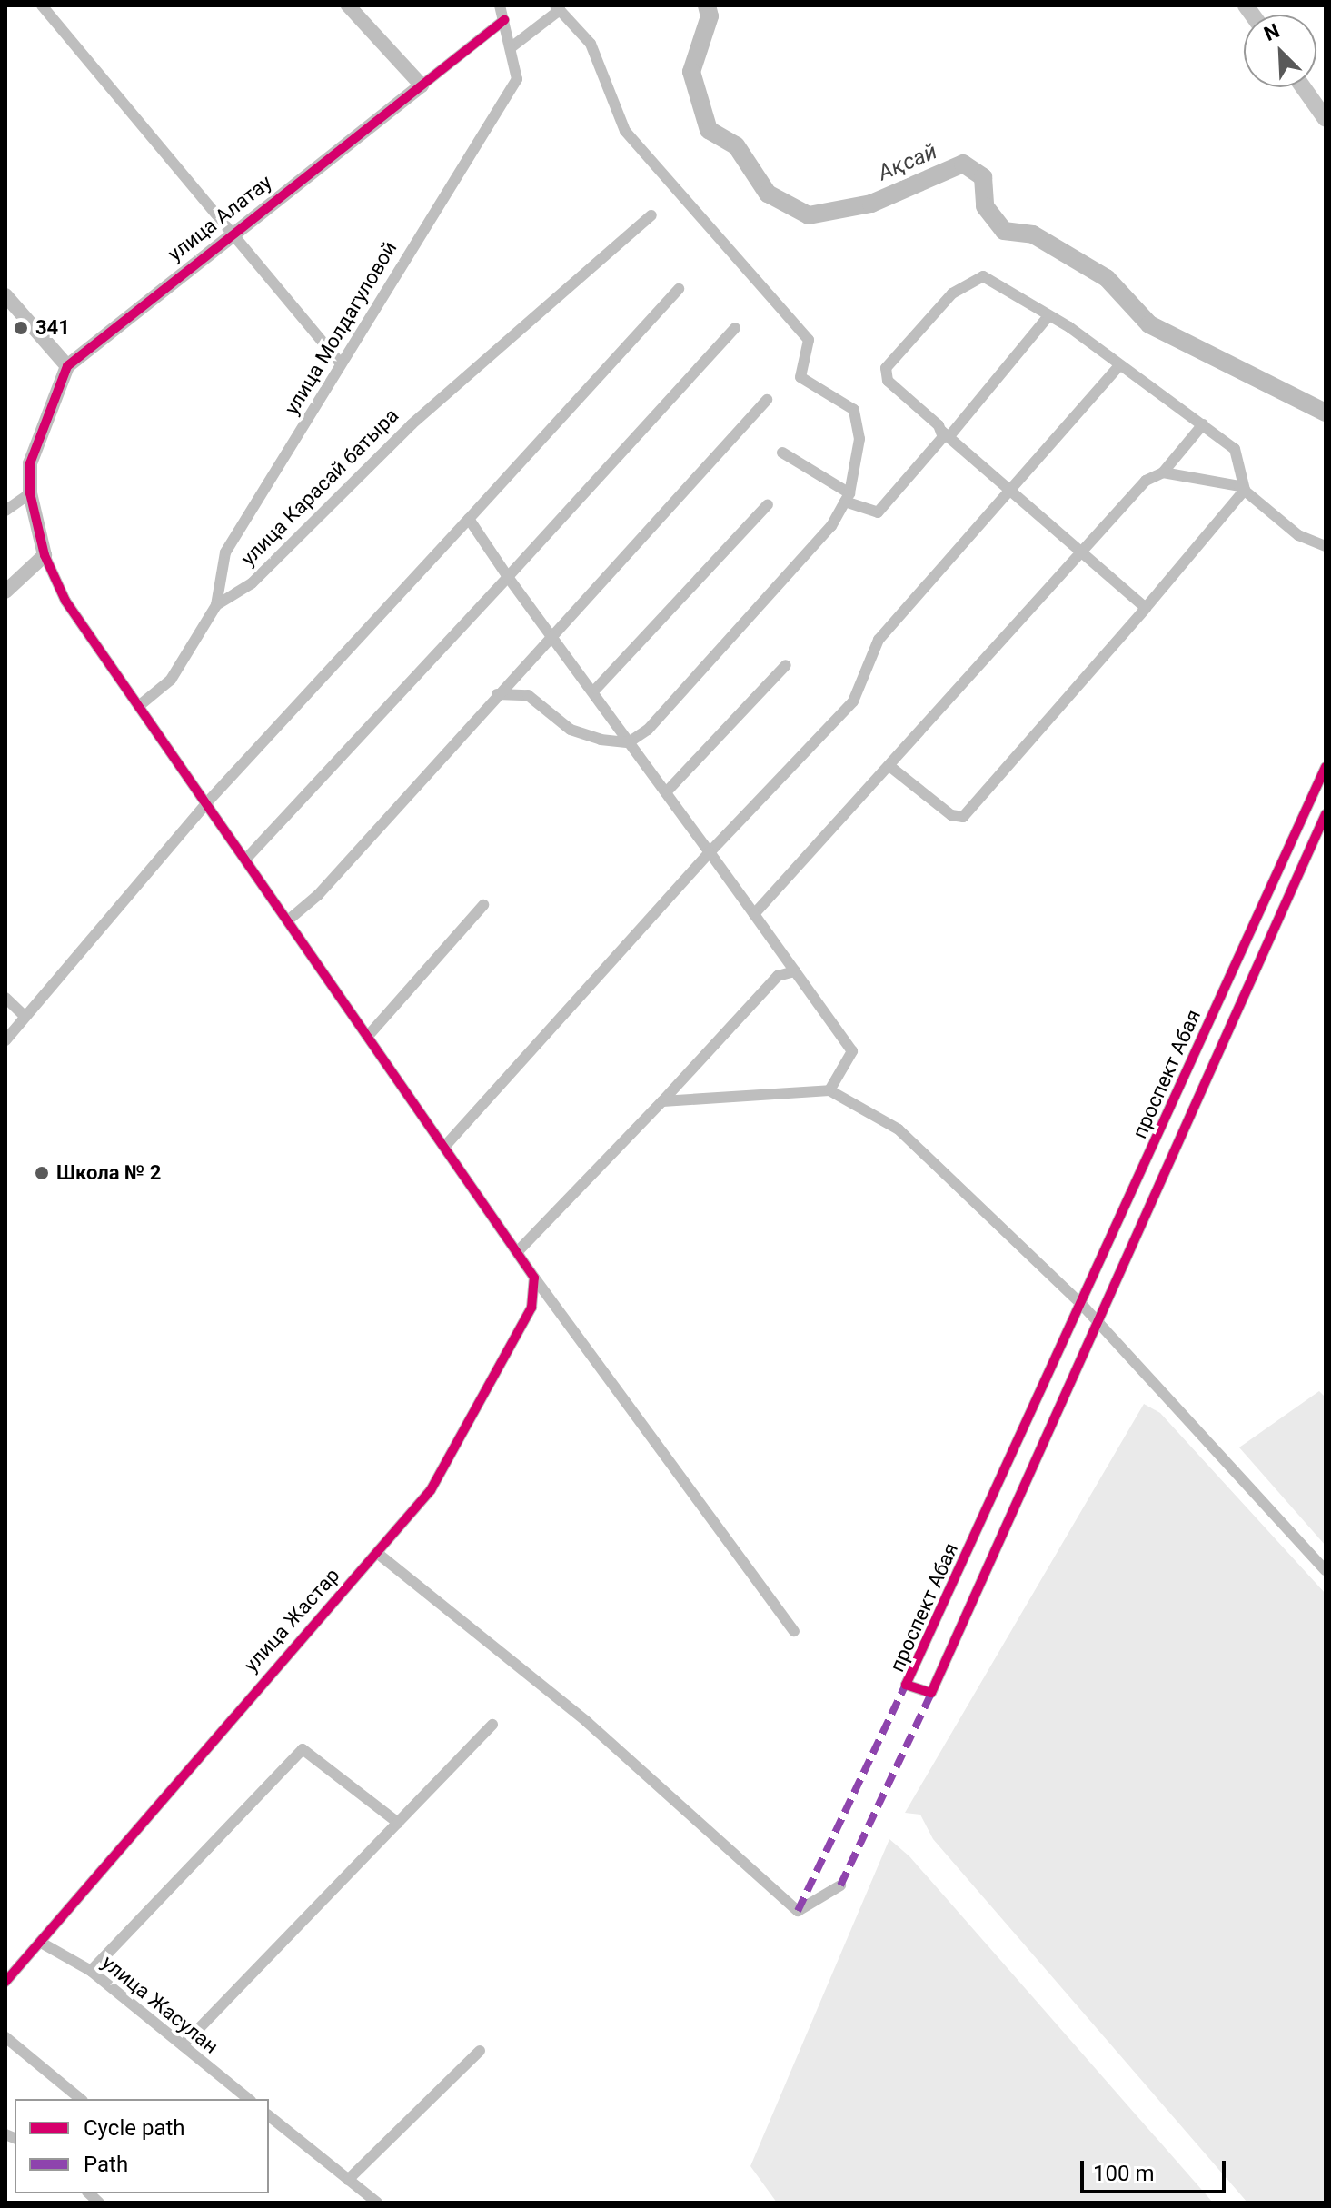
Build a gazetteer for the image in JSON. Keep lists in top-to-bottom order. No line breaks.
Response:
{"streets":{"street":["улица Алатау","улица Молдагуловой","улица Карасай батыра","проспект Абая","улица Жастар","улица Жасулан"]},"crossings":[["улица Молдагуловой","улица Карасай батыра"],["улица Жастар","улица Жасулан"]],"water":["Ақсай"],"places":["341","Школа № 2"],"legend":["Cycle path","Path"],"scale_bar":"100 m","north":"top left"}
